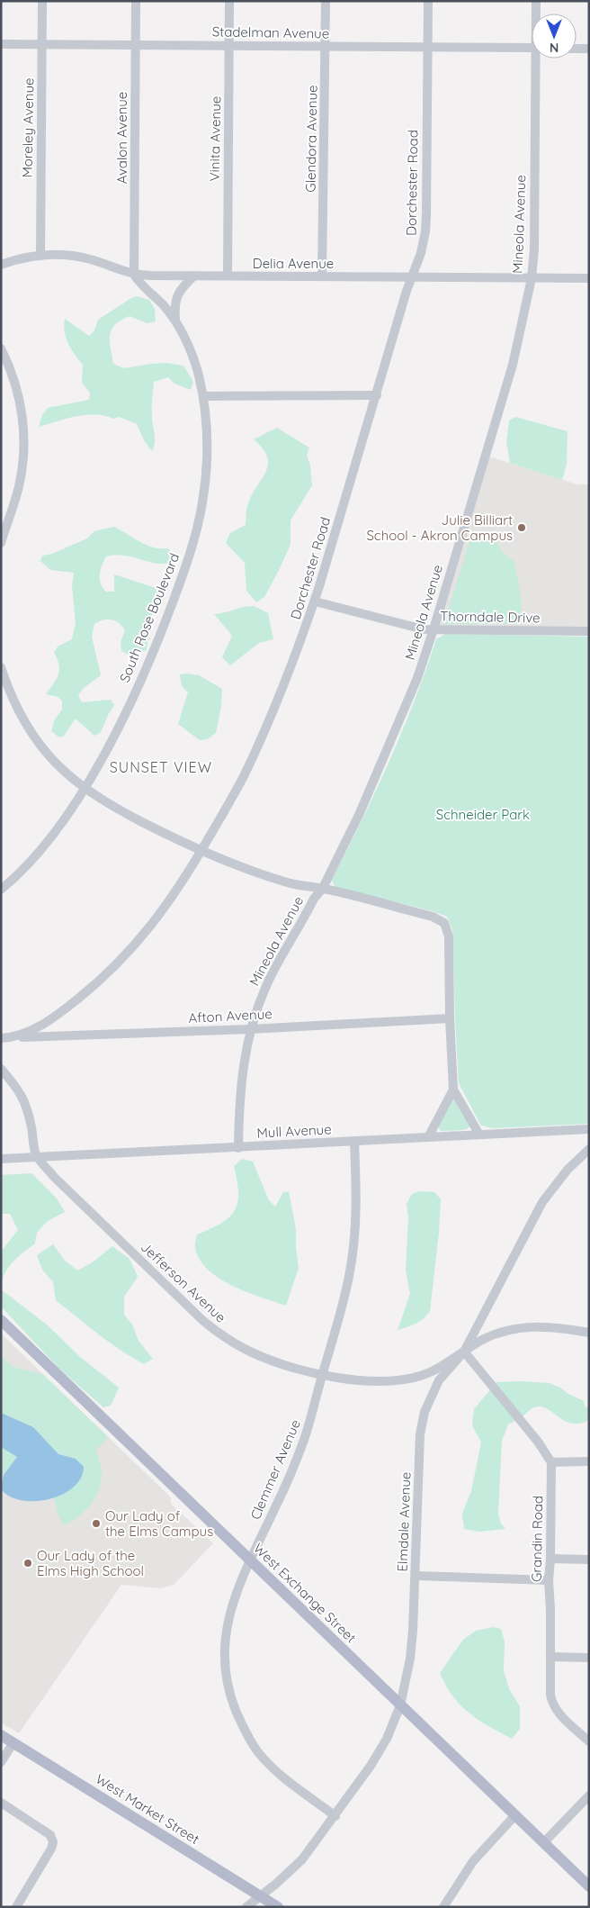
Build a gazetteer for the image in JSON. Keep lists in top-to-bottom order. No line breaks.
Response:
{"streets":{"main road":["West Exchange Street","West Market Street"],"street":["Stadelman Avenue","Moreley Avenue","Avalon Avenue","Vinita Avenue","Glendora Avenue","Dorchester Road","Mineola Avenue","Delia Avenue","Thorndale Drive","South Rose Boulevard","Afton Avenue","Mull Avenue","Jefferson Avenue","Clemmer Avenue","Elmdale Avenue","Grandin Road"]},"crossings":[["Stadelman Avenue","Moreley Avenue"],["Stadelman Avenue","Avalon Avenue"],["Stadelman Avenue","Vinita Avenue"],["Stadelman Avenue","Glendora Avenue"],["Stadelman Avenue","Dorchester Road"],["Moreley Avenue","Delia Avenue"],["Avalon Avenue","Delia Avenue"],["Avalon Avenue","South Rose Boulevard"],["Vinita Avenue","Delia Avenue"],["Glendora Avenue","Delia Avenue"],["Dorchester Road","Delia Avenue"],["Dorchester Road","Thorndale Drive"],["Dorchester Road","Afton Avenue"],["Mineola Avenue","Delia Avenue"],["Mineola Avenue","Thorndale Drive"],["Mineola Avenue","Afton Avenue"],["Mineola Avenue","Mull Avenue"],["Delia Avenue","South Rose Boulevard"],["Mull Avenue","Jefferson Avenue"],["Mull Avenue","Clemmer Avenue"],["Jefferson Avenue","Clemmer Avenue"],["Jefferson Avenue","Elmdale Avenue"],["Clemmer Avenue","Elmdale Avenue"],["Clemmer Avenue","West Exchange Street"],["Elmdale Avenue","West Exchange Street"],["Elmdale Avenue","West Market Street"]],"districts":["SUNSET VIEW"],"parks":["Schneider Park"],"places":["Julie Billiart School - Akron Campus","Our Lady of the Elms Campus","Our Lady of the Elms High School"],"north":"bottom"}
